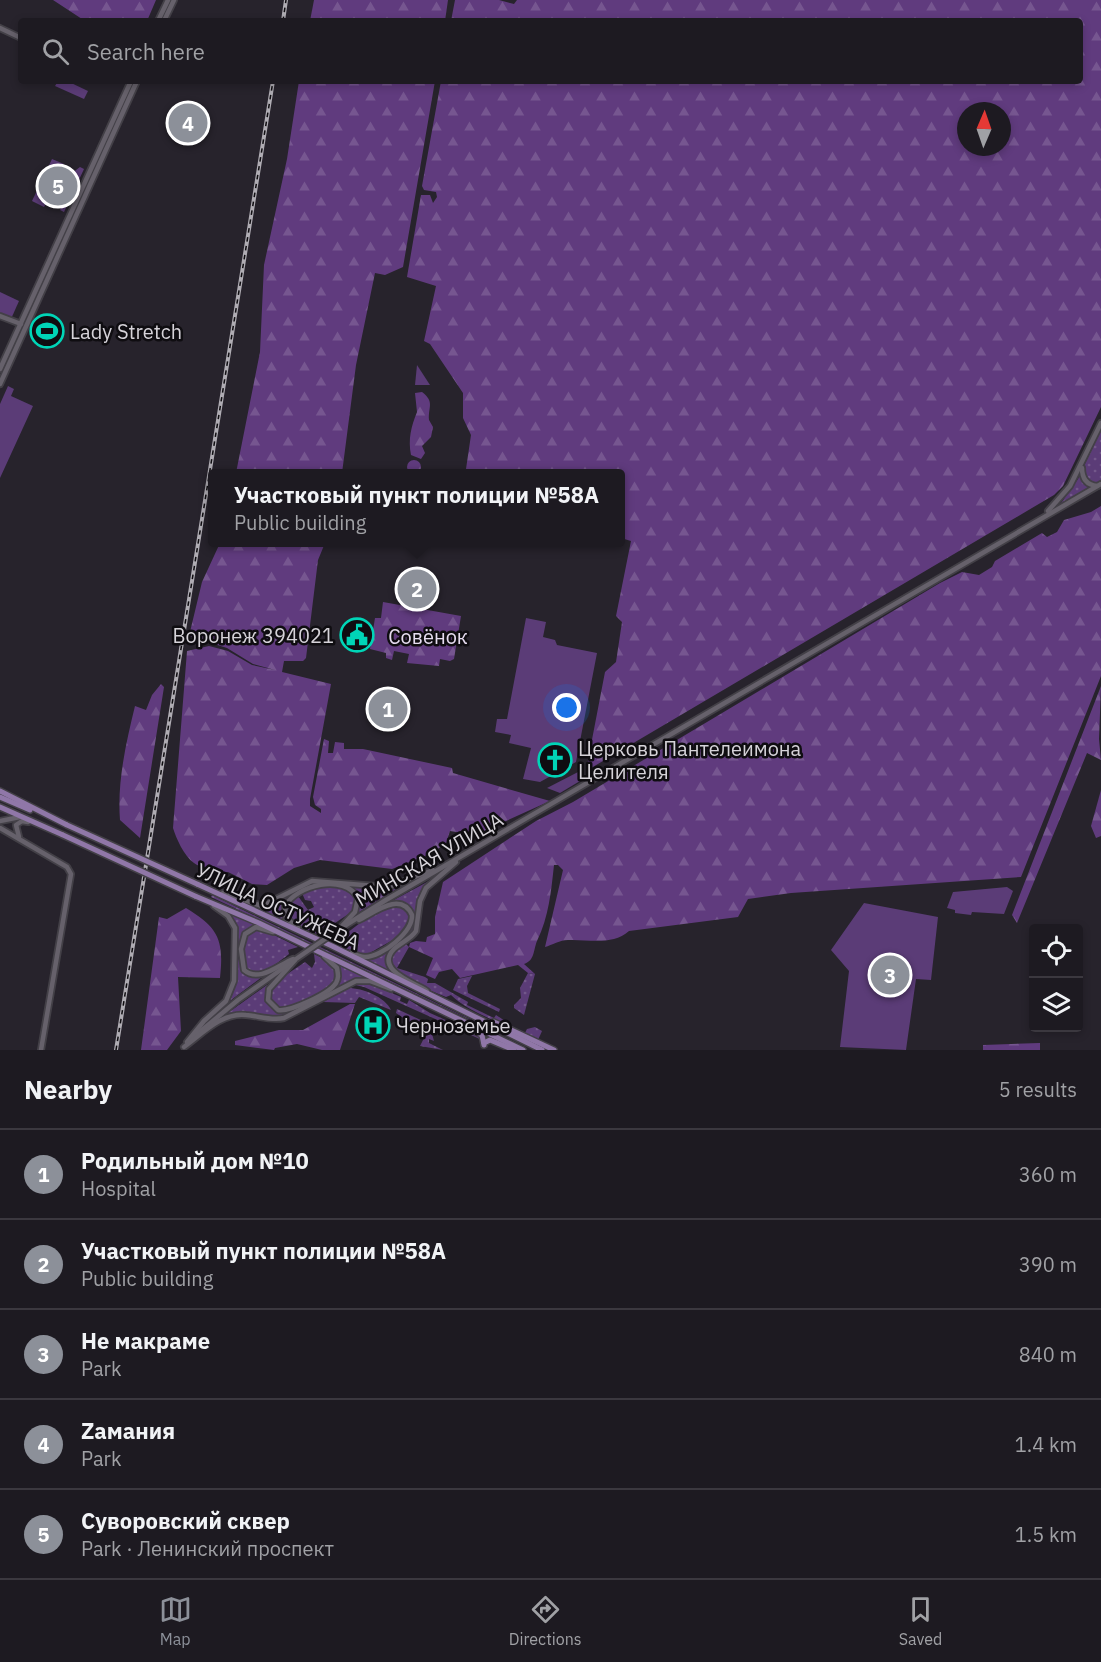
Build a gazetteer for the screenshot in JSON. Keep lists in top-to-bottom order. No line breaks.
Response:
{"streets":{"main road":["УЛИЦА ОСТУЖЕВА"],"street":["МИНСКАЯ УЛИЦА"]},"parks":["Совёнок"],"places":{"sports":["Lady Stretch"],"public building":["Воронеж 394021"],"church":["Церковь Пантелеимона Целителя"],"hospital":["Черноземье"]},"north":"top","page":{"search":"Search here","pins":["4","5","2","1","3"],"popup":["Участковый пункт полиции №58А","Public building"],"heading":["Nearby","5 results"],"list":[{"mark":"1","name":"Родильный дом №10","note":"Hospital","value":"360 m"},{"mark":"2","name":"Участковый пункт полиции №58А","note":"Public building","value":"390 m"},{"mark":"3","name":"Не макраме","note":"Park","value":"840 m"},{"mark":"4","name":"Zамания","note":"Park","value":"1.4 km"},{"mark":"5","name":"Суворовский сквер","note":"Park · Ленинский проспект","value":"1.5 km"}],"nav":["Map","Directions","Saved"]}}
